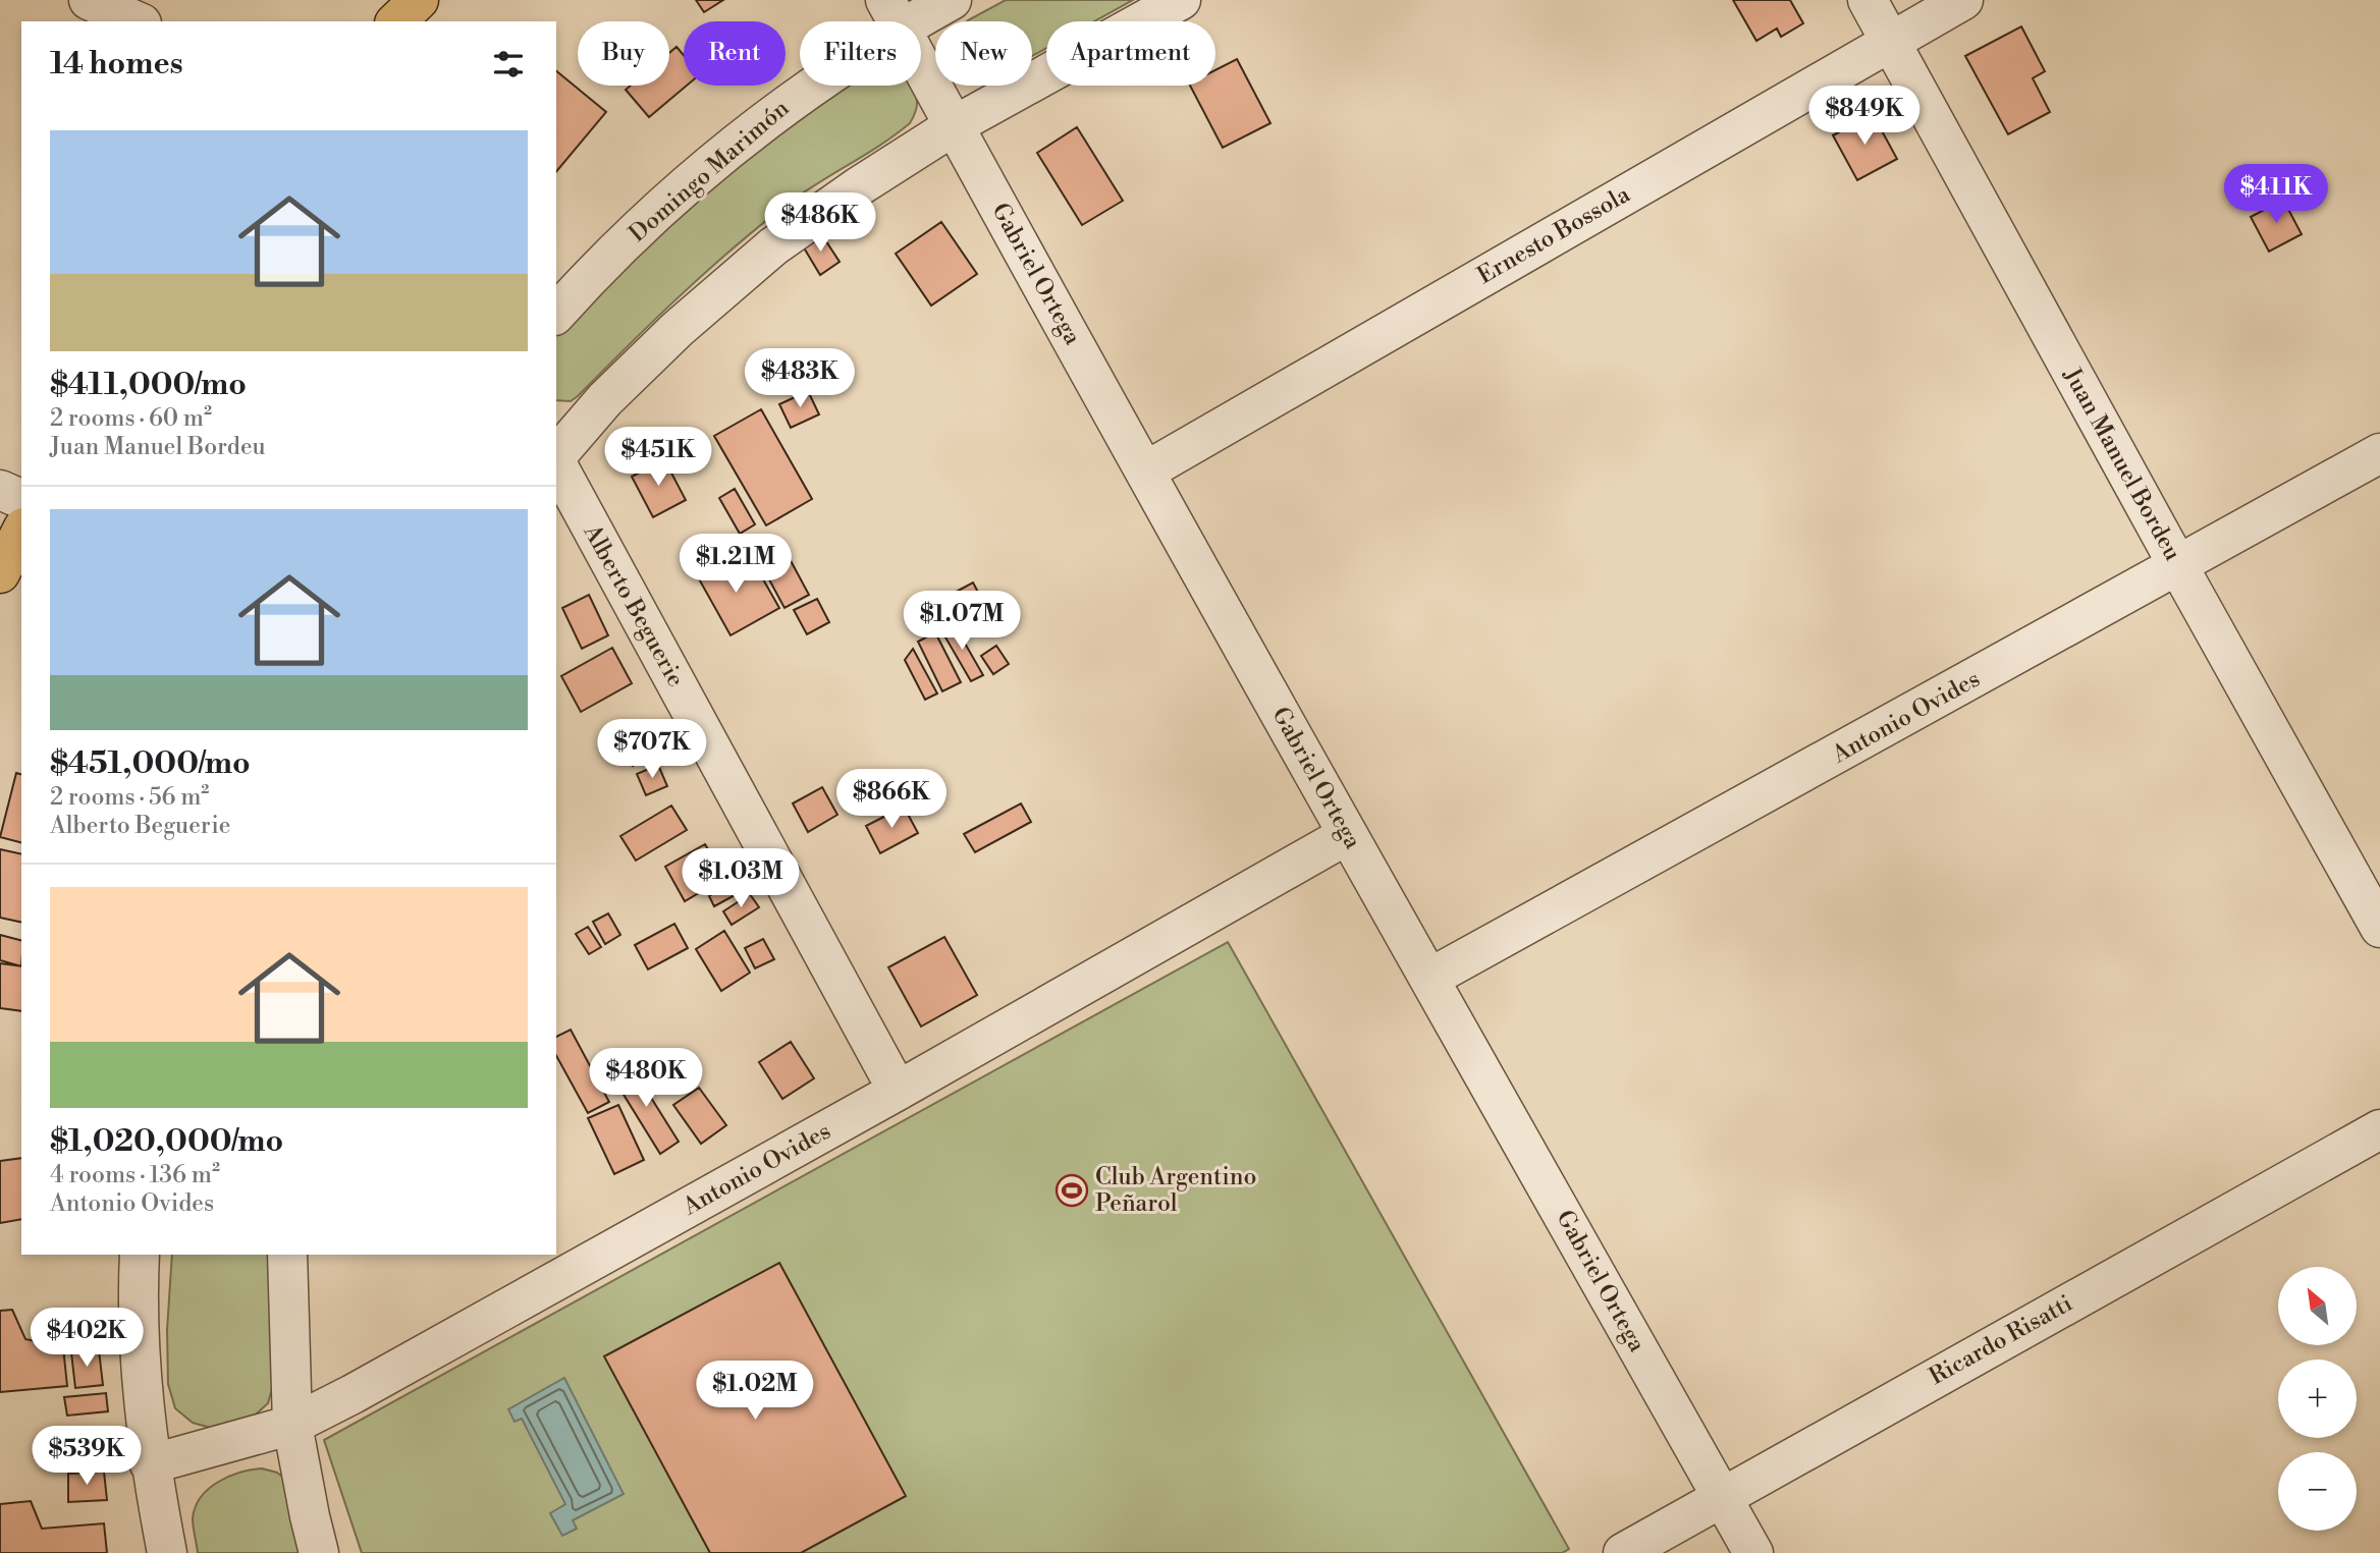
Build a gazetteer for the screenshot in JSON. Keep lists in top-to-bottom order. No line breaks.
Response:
{"streets":{"street":["Domingo Marimón","Ernesto Bossola","Gabriel Ortega","Juan Manuel Bordeu","Alberto Beguerie","Antonio Ovides","Ricardo Risatti"]},"crossings":[["Domingo Marimón","Gabriel Ortega"],["Ernesto Bossola","Gabriel Ortega"],["Ernesto Bossola","Juan Manuel Bordeu"],["Gabriel Ortega","Antonio Ovides"],["Gabriel Ortega","Ricardo Risatti"],["Juan Manuel Bordeu","Antonio Ovides"],["Alberto Beguerie","Antonio Ovides"]],"places":{"sports":["Club Argentino Peñarol"]},"north":"top left","page":{"chip":["Buy","Rent","Filters","New","Apartment"],"heading":"14 homes","price":["$849K","$411K","$486K","$483K","$451K","$1.21M","$1.07M","$707K","$866K","$1.03M","$480K","$402K","$1.02M","$539K"],"list":[{"name":"$411,000/mo","note":"2 rooms · 60 m² · Juan Manuel Bordeu"},{"name":"$451,000/mo","note":"2 rooms · 56 m² · Alberto Beguerie"},{"name":"$1,020,000/mo","note":"4 rooms · 136 m² · Antonio Ovides"}],"map_buttons":["+","−"]}}
